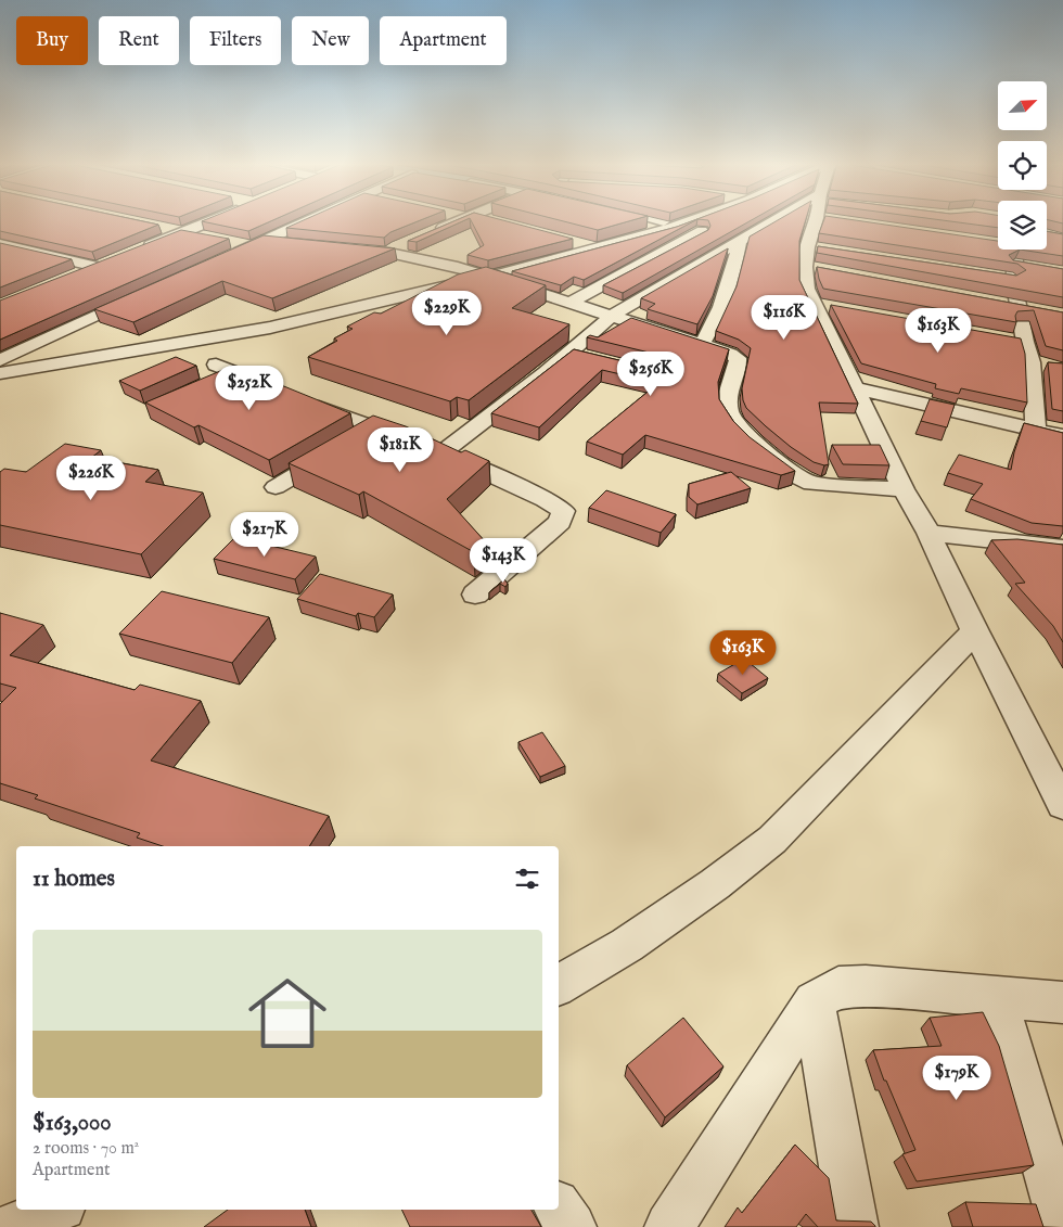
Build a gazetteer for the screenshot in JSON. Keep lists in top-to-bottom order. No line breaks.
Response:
{"north":"top right","page":{"chip":["Buy","Rent","Filters","New","Apartment"],"price":["$229K","$116K","$163K","$256K","$252K","$181K","$226K","$217K","$143K","$163K","$179K"],"heading":"11 homes","list":[{"name":"$163,000","note":"2 rooms · 70 m² · Apartment"}]}}
